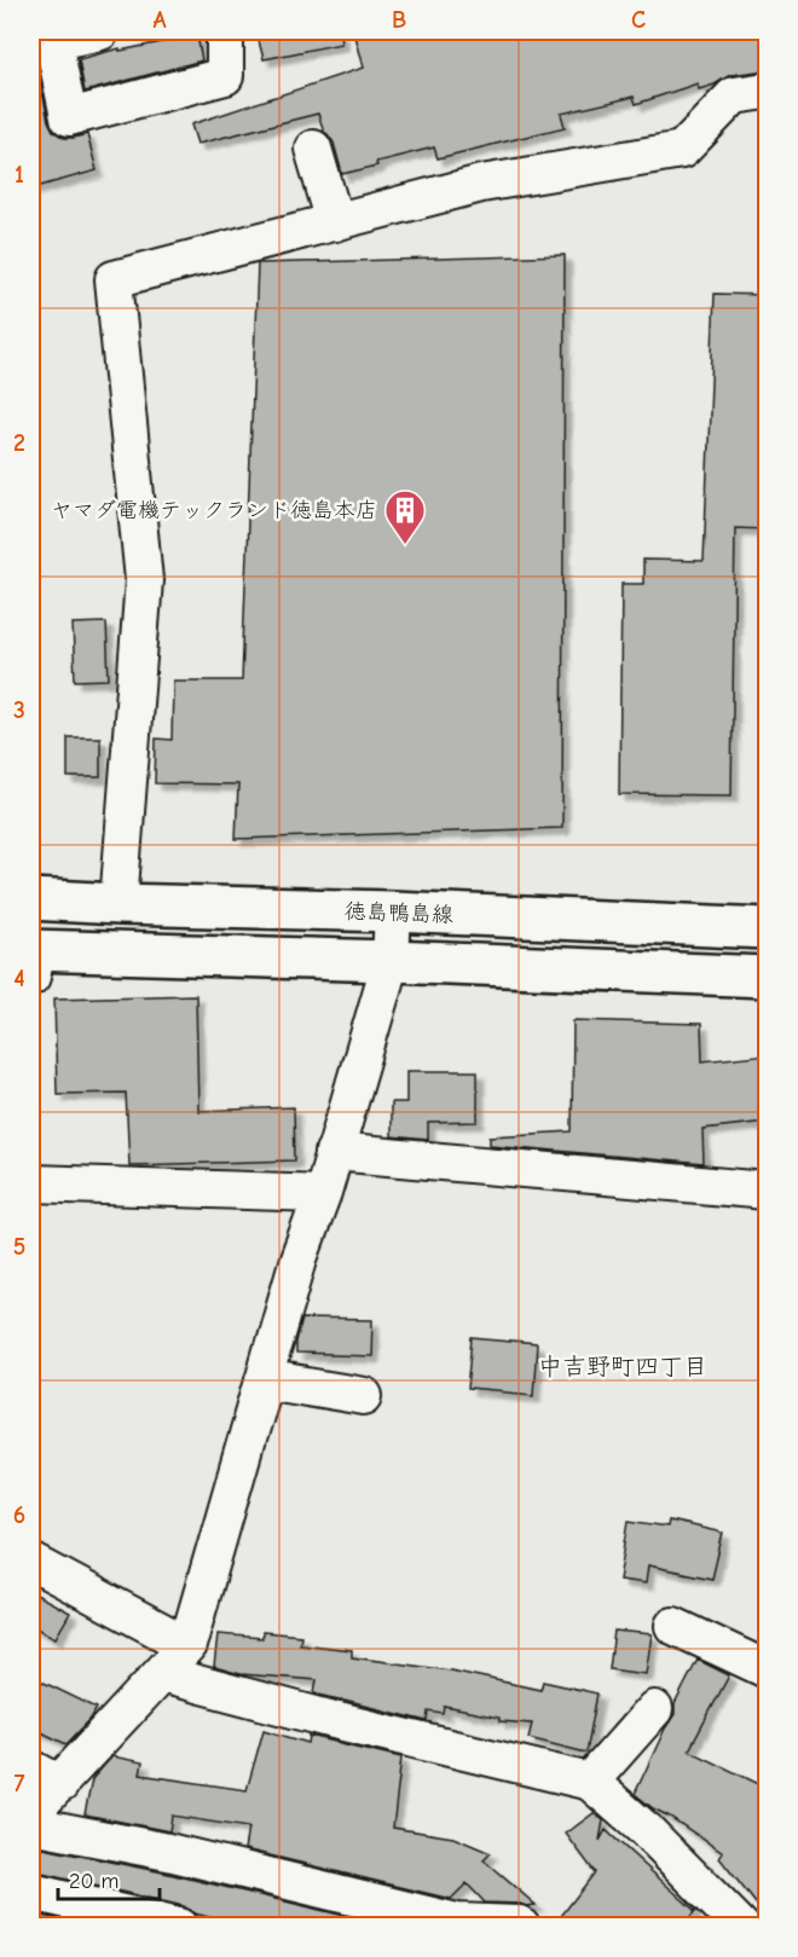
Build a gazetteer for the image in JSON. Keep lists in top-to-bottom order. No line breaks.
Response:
{"streets":{"main road":["徳島鴨島線"]},"districts":["中吉野町四丁目"],"places":{"building":["ヤマダ電機テックランド徳島本店"]},"scale_bar":"20 m","grid":{"columns":["A","B","C"],"rows":["1","2","3","4","5","6","7"]}}
